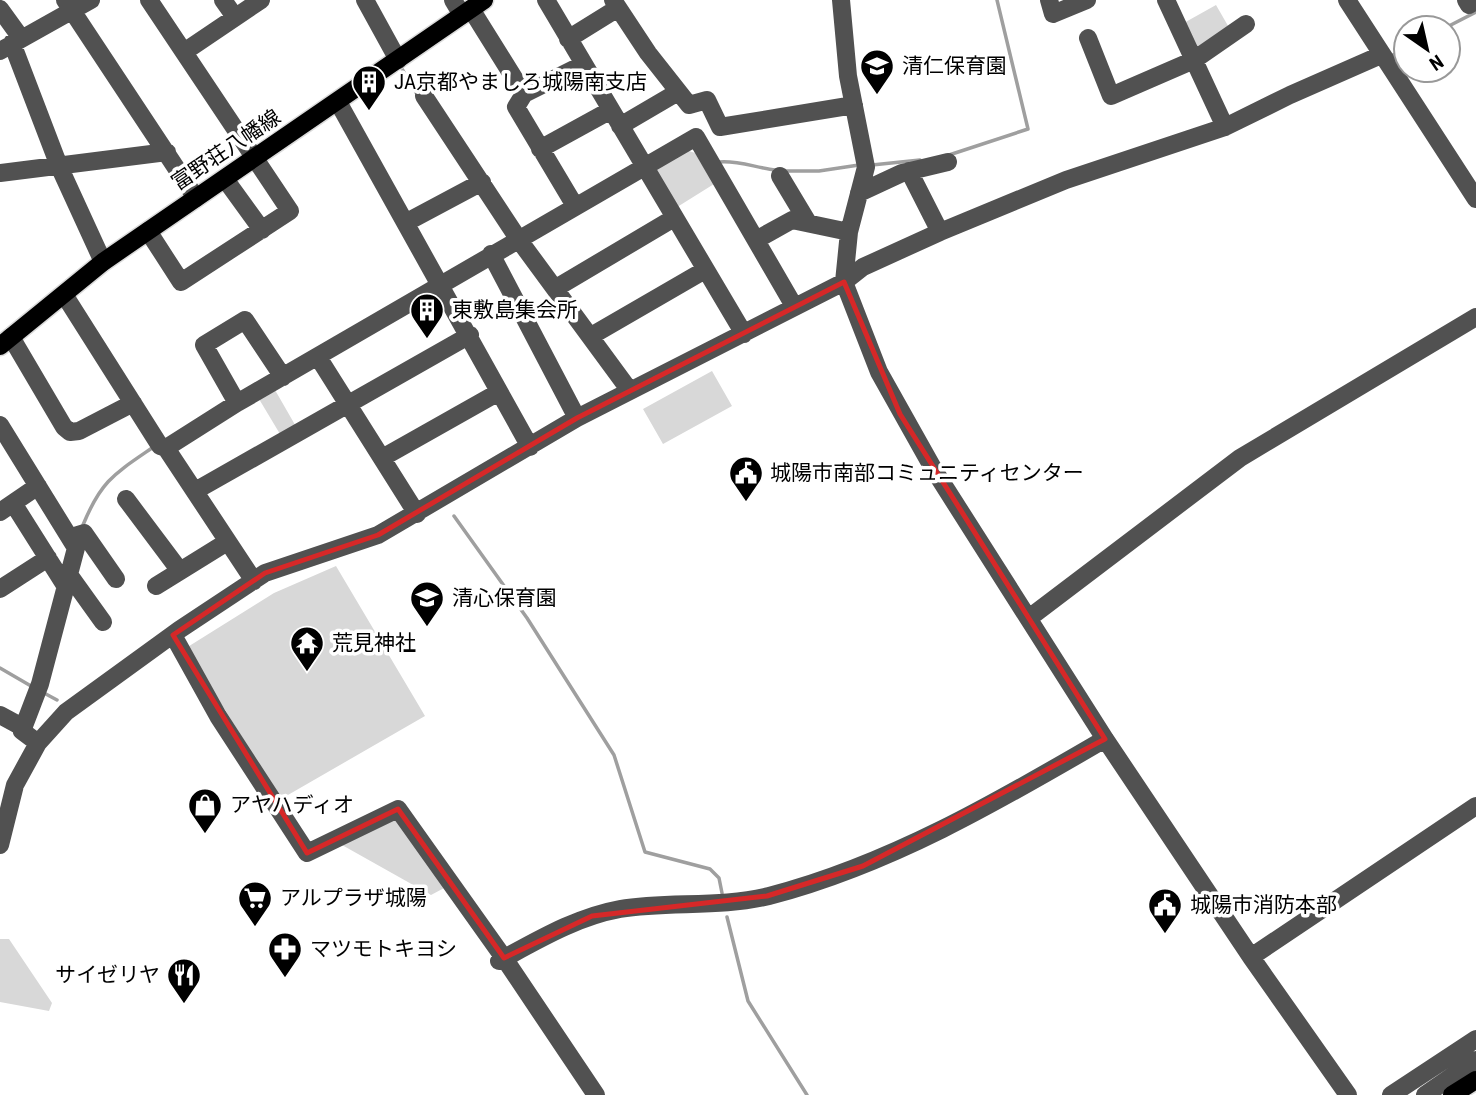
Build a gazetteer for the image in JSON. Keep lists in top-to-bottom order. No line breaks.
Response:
{"streets":{"main road":["富野荘八幡線"]},"places":{"school or university":["清仁保育園","清心保育園"],"building":["JA京都やましろ城陽南支店","東敷島集会所"],"public building":["城陽市南部コミュニティセンター","城陽市消防本部"],"temple":["荒見神社"],"shop":["アヤハディオ"],"supermarket":["アルプラザ城陽"],"pharmacy":["マツモトキヨシ"],"restaurant":["サイゼリヤ"]},"north":"bottom right"}
